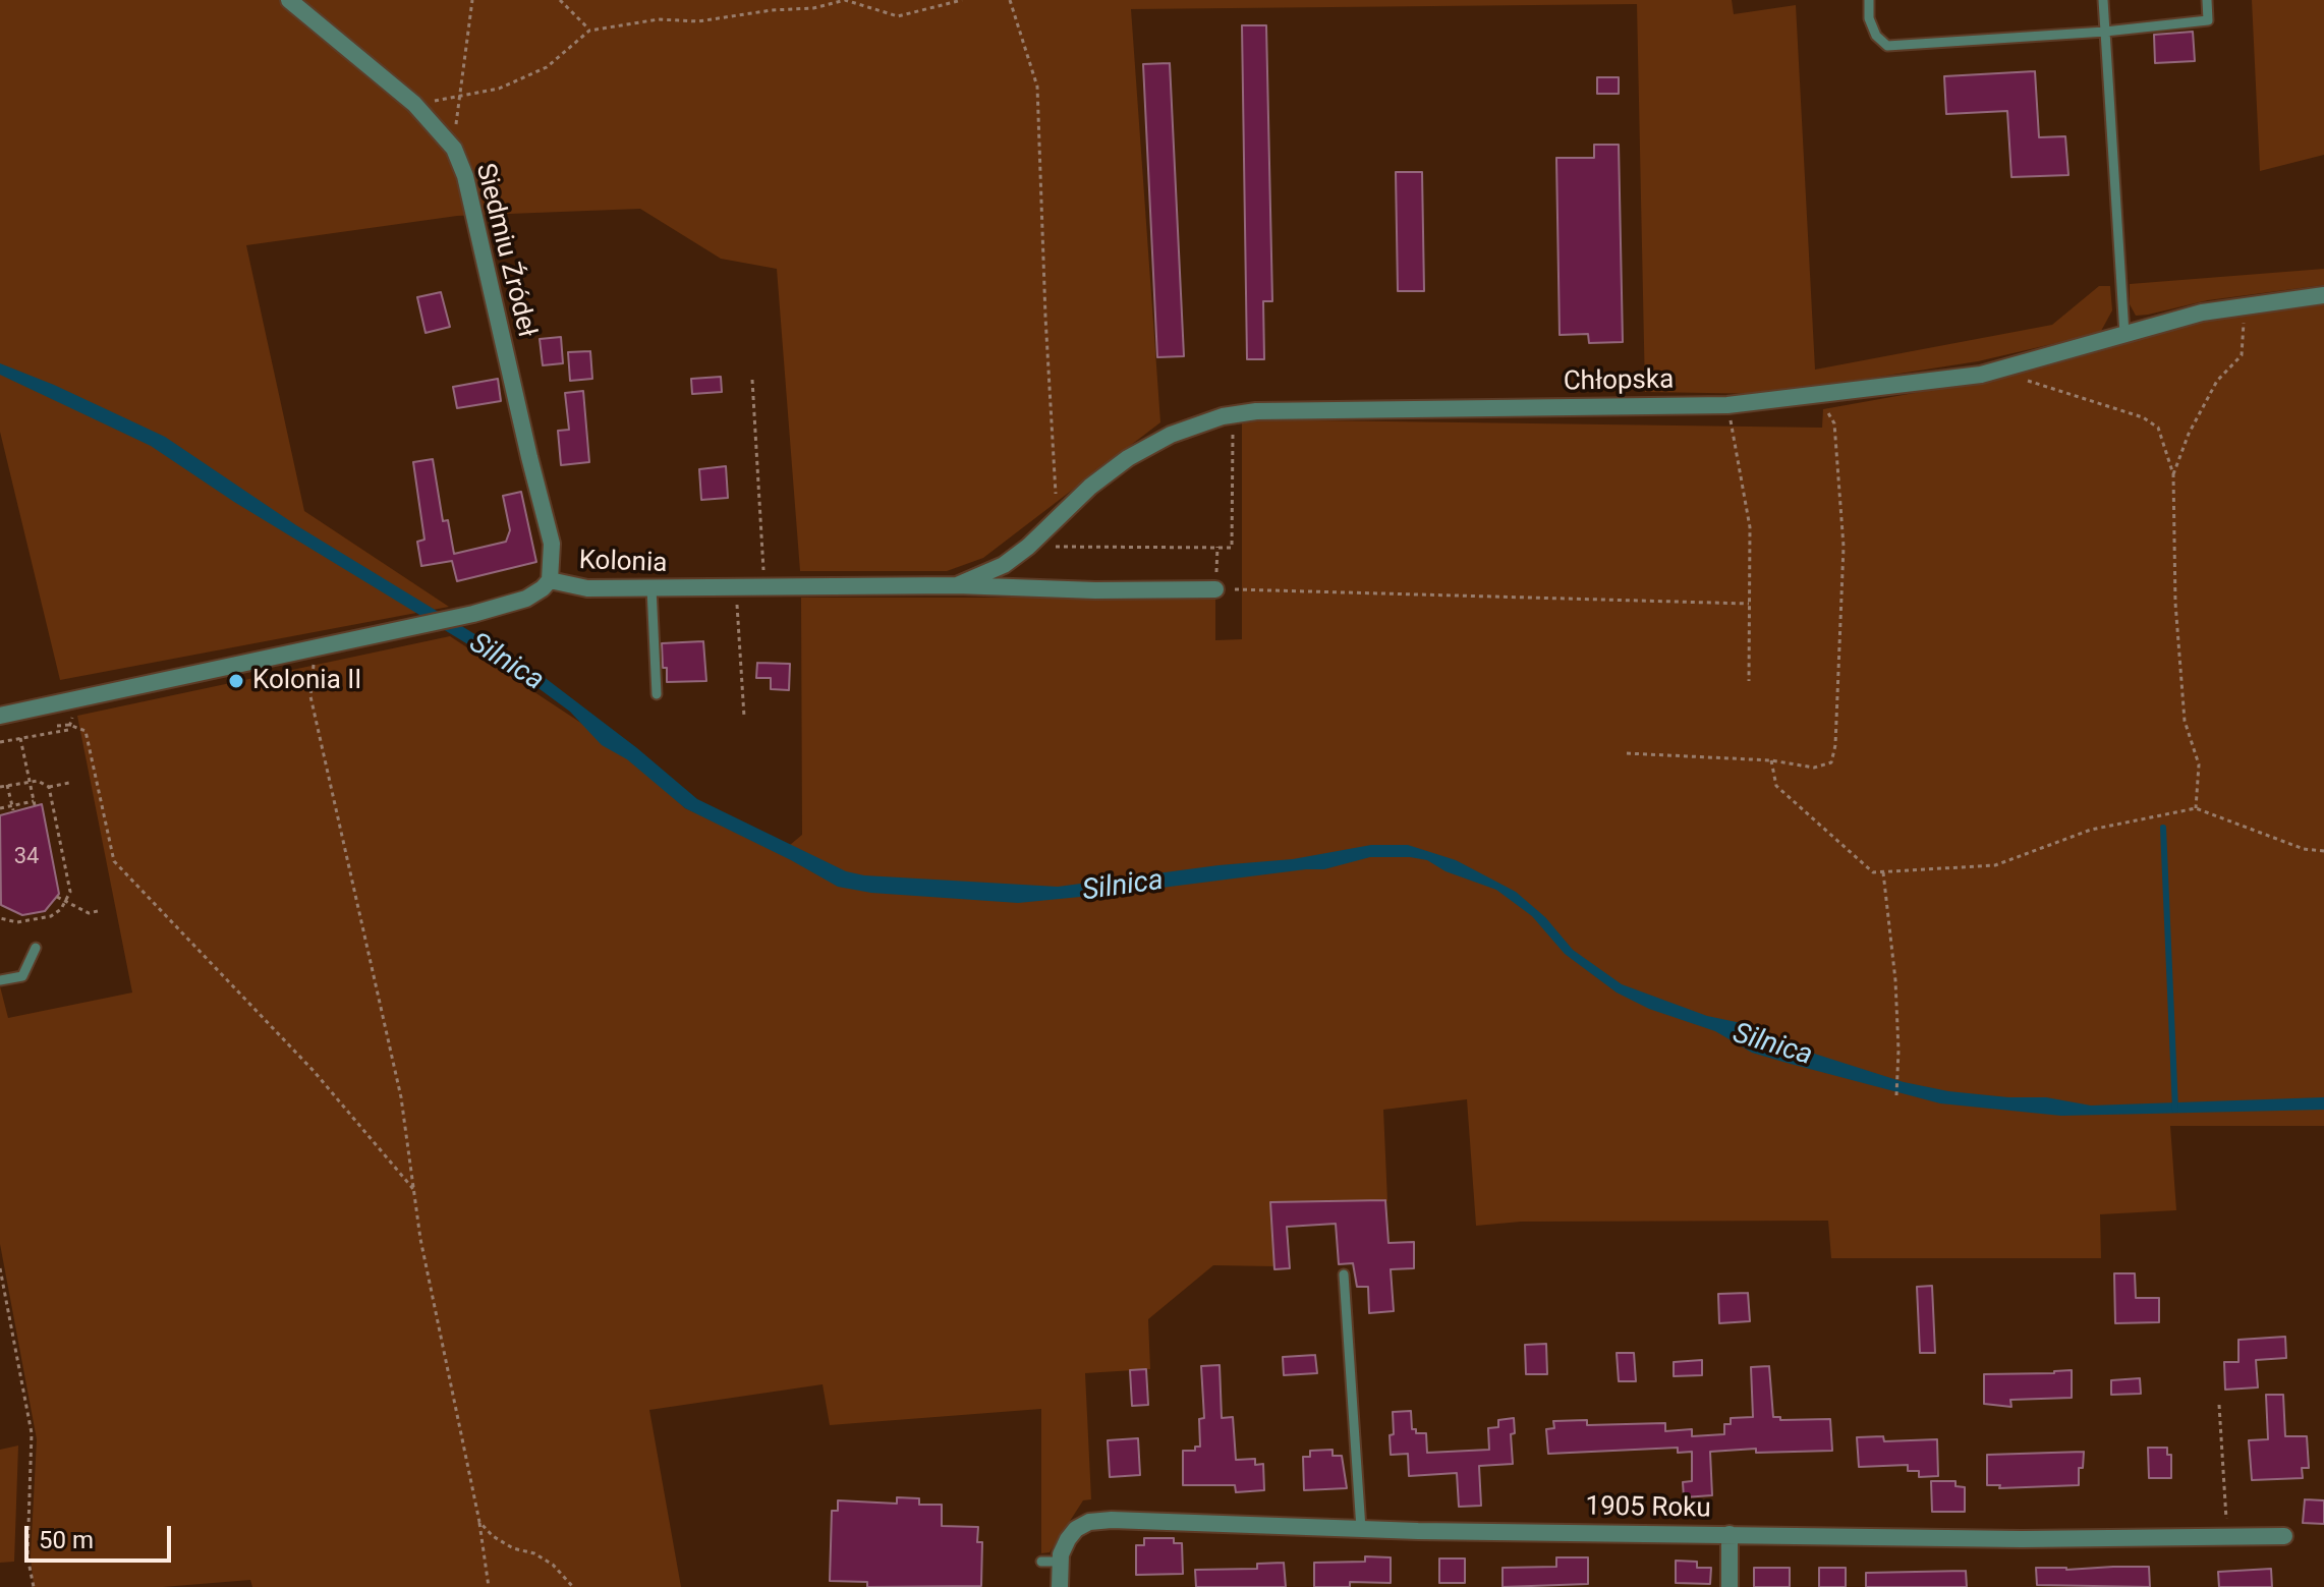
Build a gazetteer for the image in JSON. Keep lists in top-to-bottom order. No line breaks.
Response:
{"streets":{"street":["Siedmiu Źródeł","Chłopska","Kolonia","1905 Roku"]},"crossings":[["Siedmiu Źródeł","Kolonia"],["Chłopska","Kolonia"]],"water":["Silnica"],"places":["Kolonia II"],"house_numbers":["34"],"scale_bar":"50 m"}
